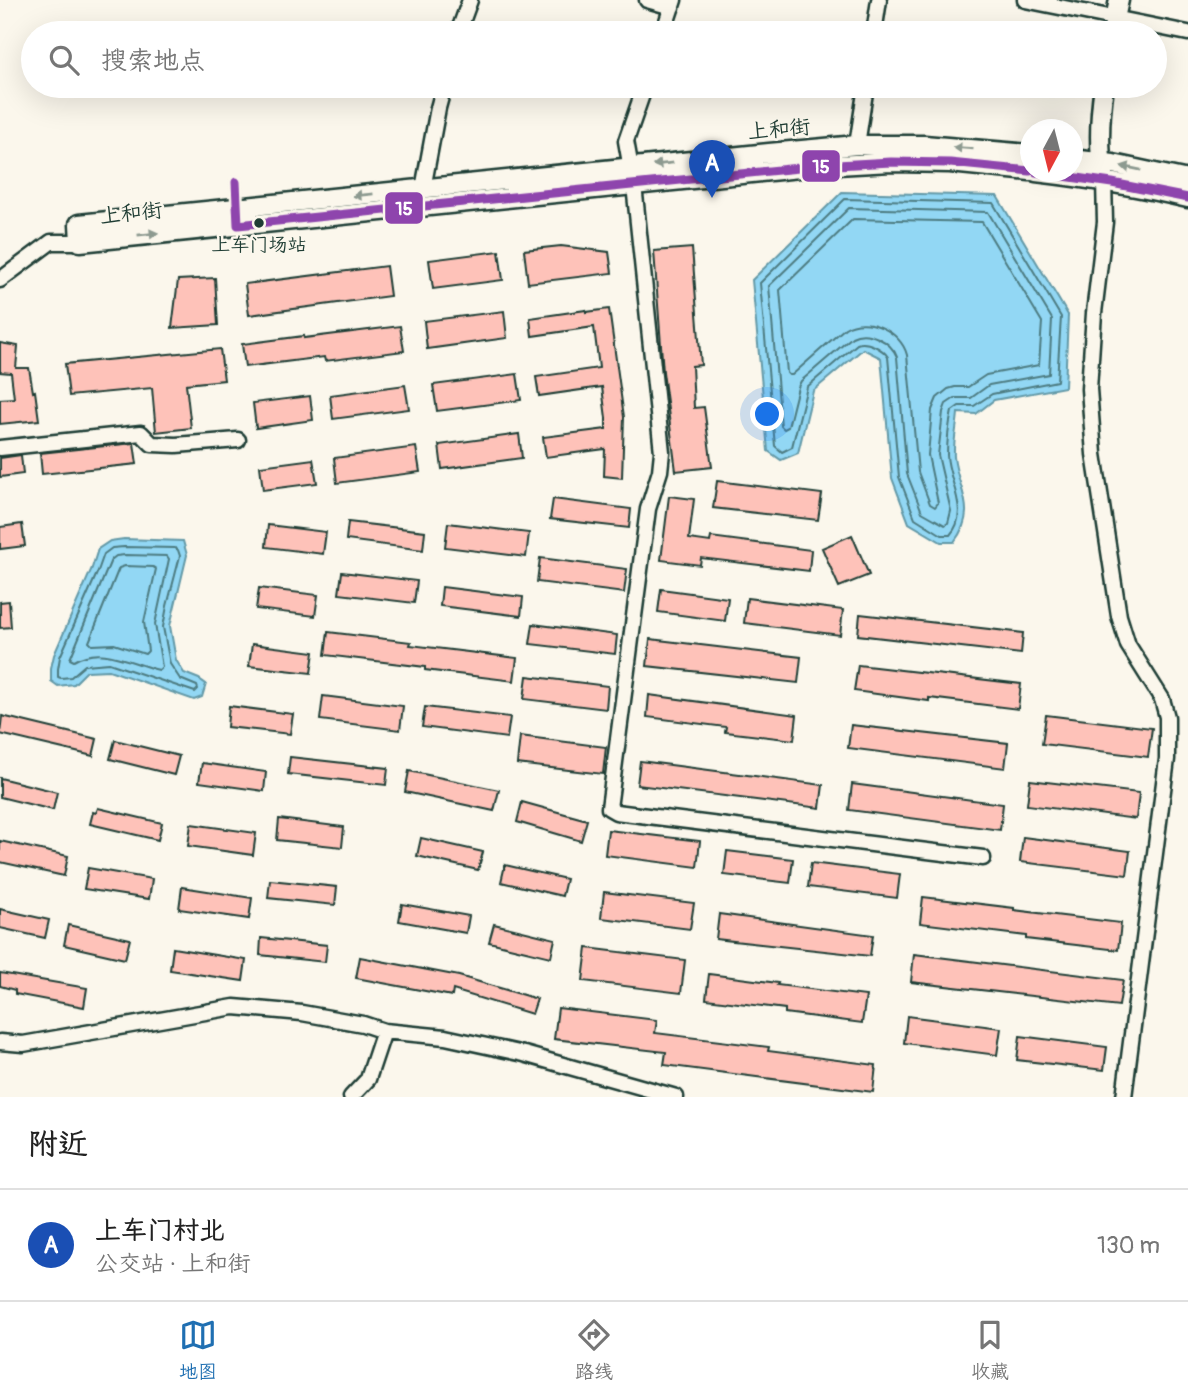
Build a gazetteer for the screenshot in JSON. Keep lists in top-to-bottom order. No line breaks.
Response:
{"streets":{"street":["上和街"]},"places":["上车门场站"],"lines":["transit line 15"],"north":"bottom","page":{"search":"搜索地点","pins":"A","heading":"附近","list":[{"mark":"A","name":"上车门村北","note":"公交站 · 上和街","value":"130 m"}],"nav":["地图","路线","收藏"]}}
